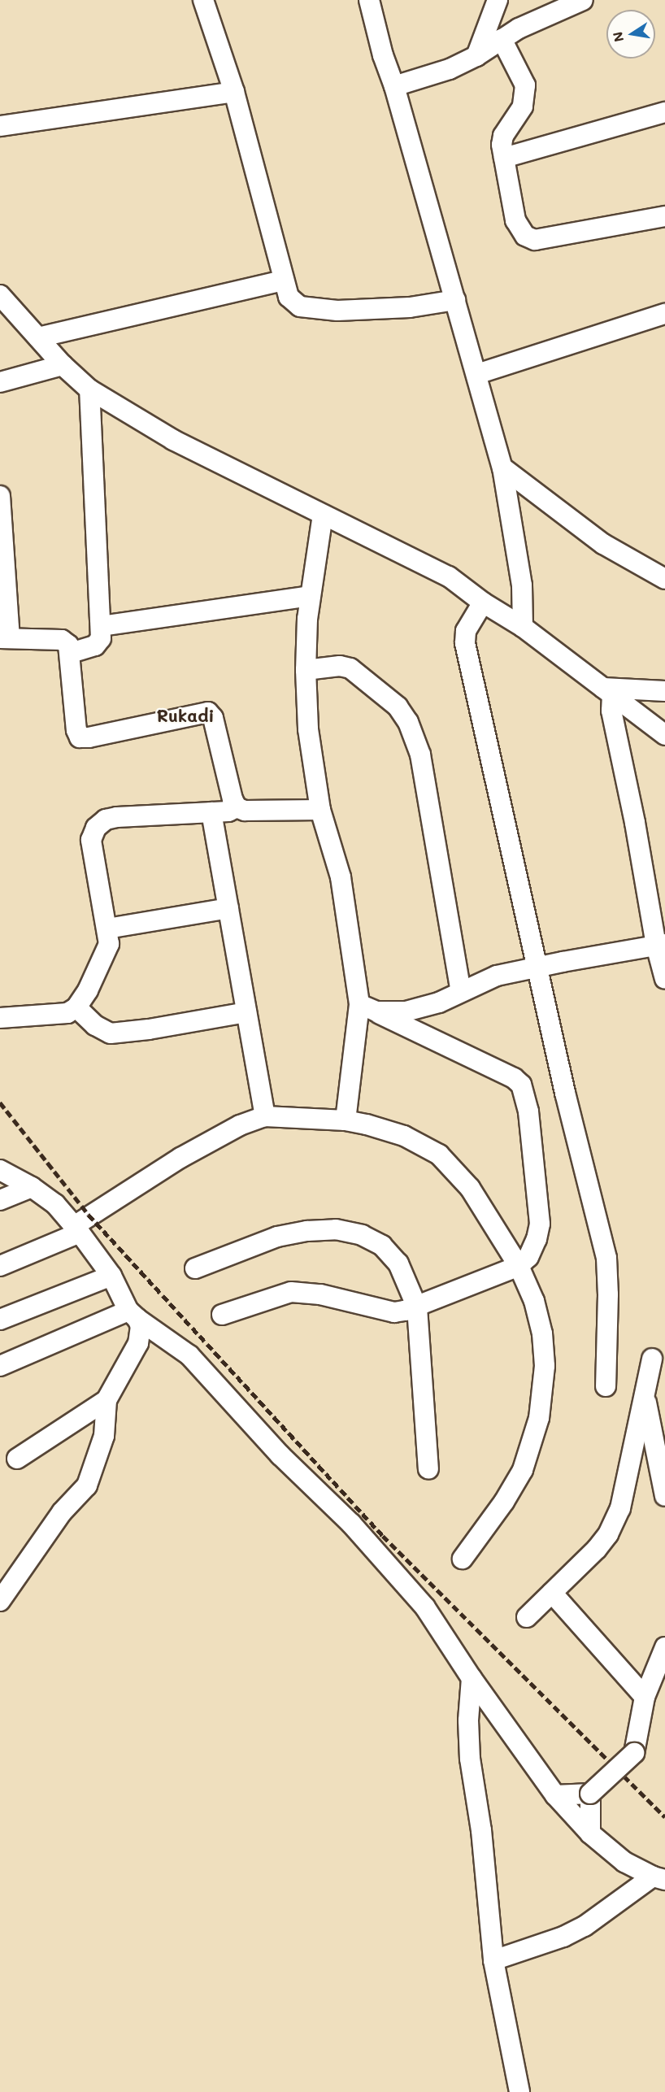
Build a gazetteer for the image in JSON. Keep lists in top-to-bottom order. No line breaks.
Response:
{"districts":["Rukadi"],"north":"left"}
